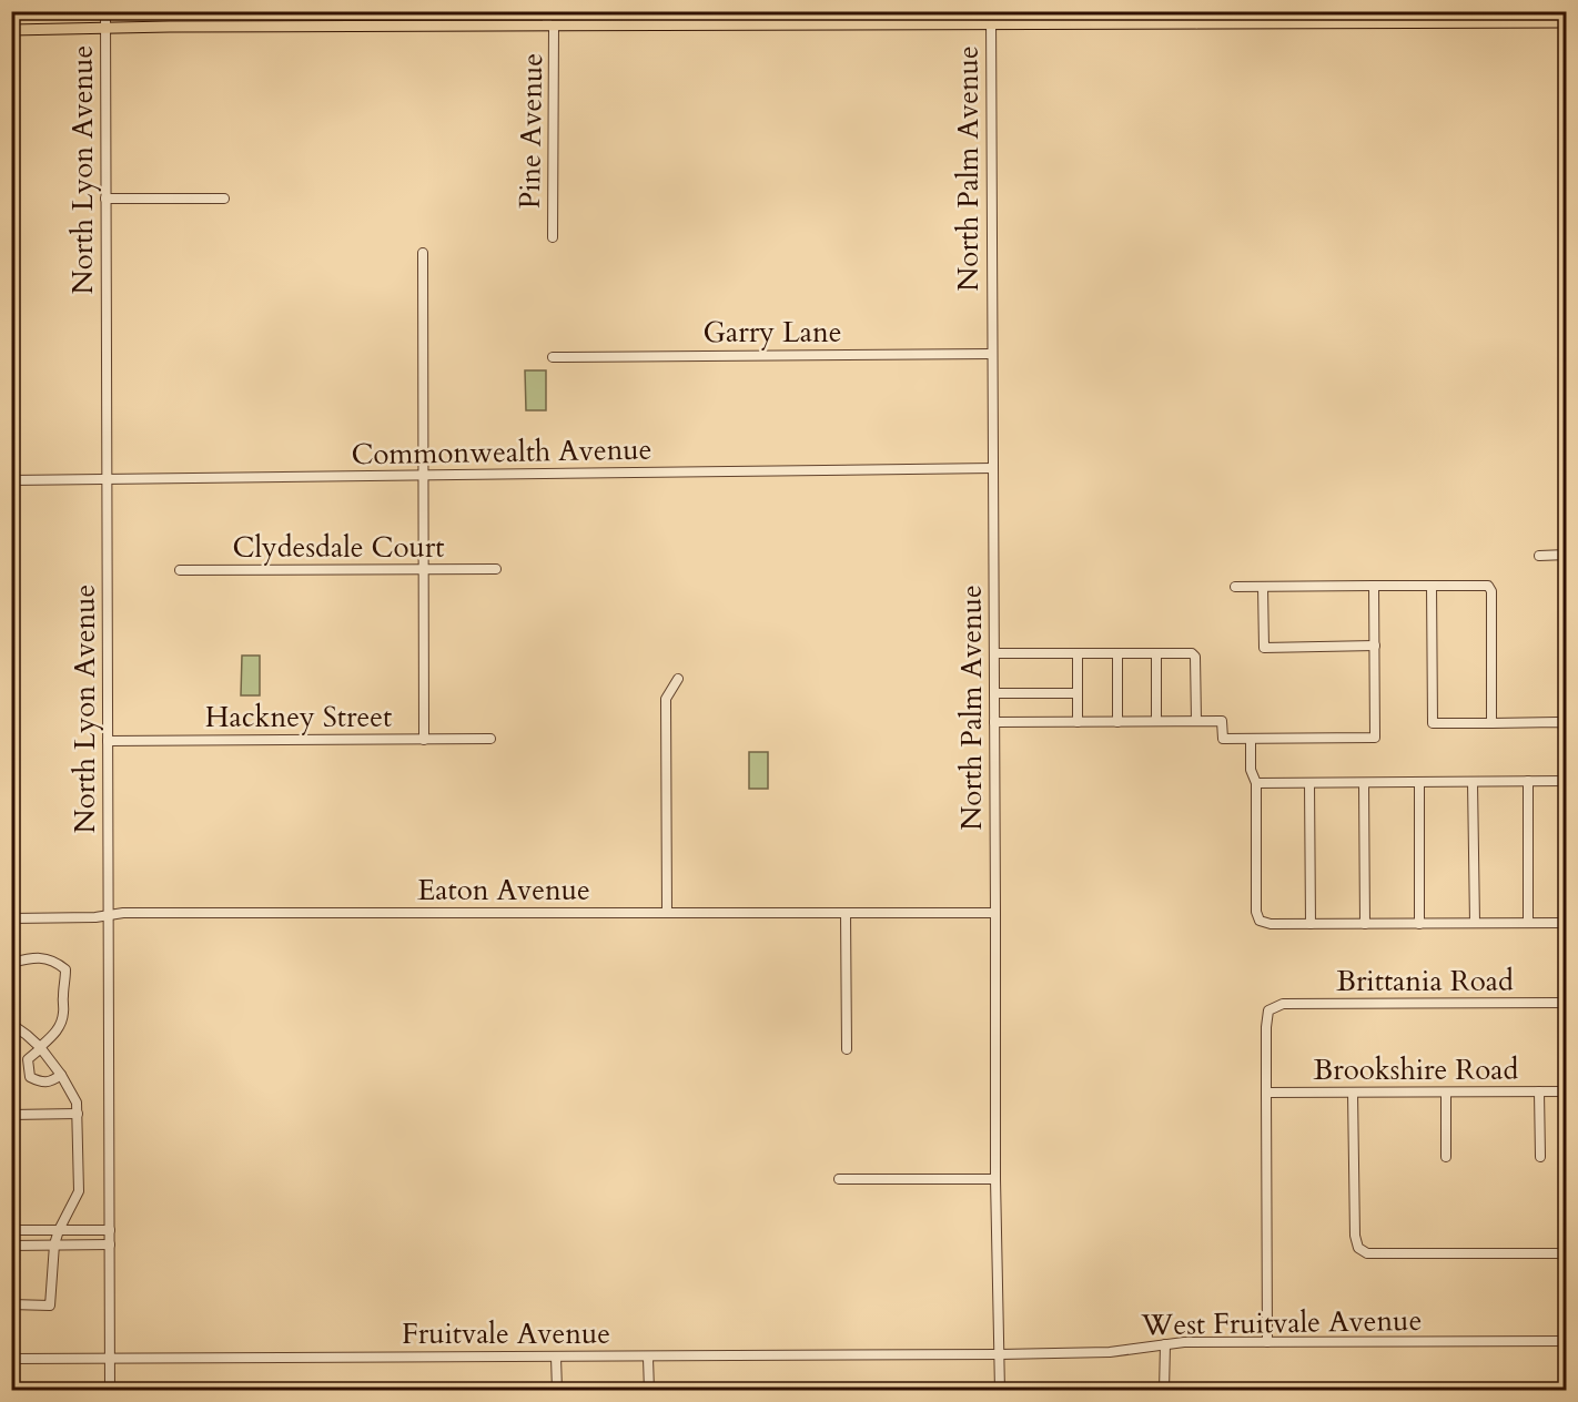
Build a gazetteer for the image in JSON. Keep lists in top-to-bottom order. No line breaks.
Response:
{"streets":{"street":["Pine Avenue","North Palm Avenue","North Lyon Avenue","Garry Lane","Commonwealth Avenue","Clydesdale Court","Hackney Street","Eaton Avenue","Brittania Road","Brookshire Road","West Fruitvale Avenue","Fruitvale Avenue"]},"crossings":[["North Palm Avenue","Garry Lane"],["North Palm Avenue","Commonwealth Avenue"],["North Palm Avenue","Eaton Avenue"],["North Palm Avenue","West Fruitvale Avenue"],["North Palm Avenue","Fruitvale Avenue"],["North Lyon Avenue","Commonwealth Avenue"],["North Lyon Avenue","Hackney Street"],["North Lyon Avenue","Eaton Avenue"],["North Lyon Avenue","Fruitvale Avenue"],["Brittania Road","Brookshire Road"],["West Fruitvale Avenue","Fruitvale Avenue"]]}
